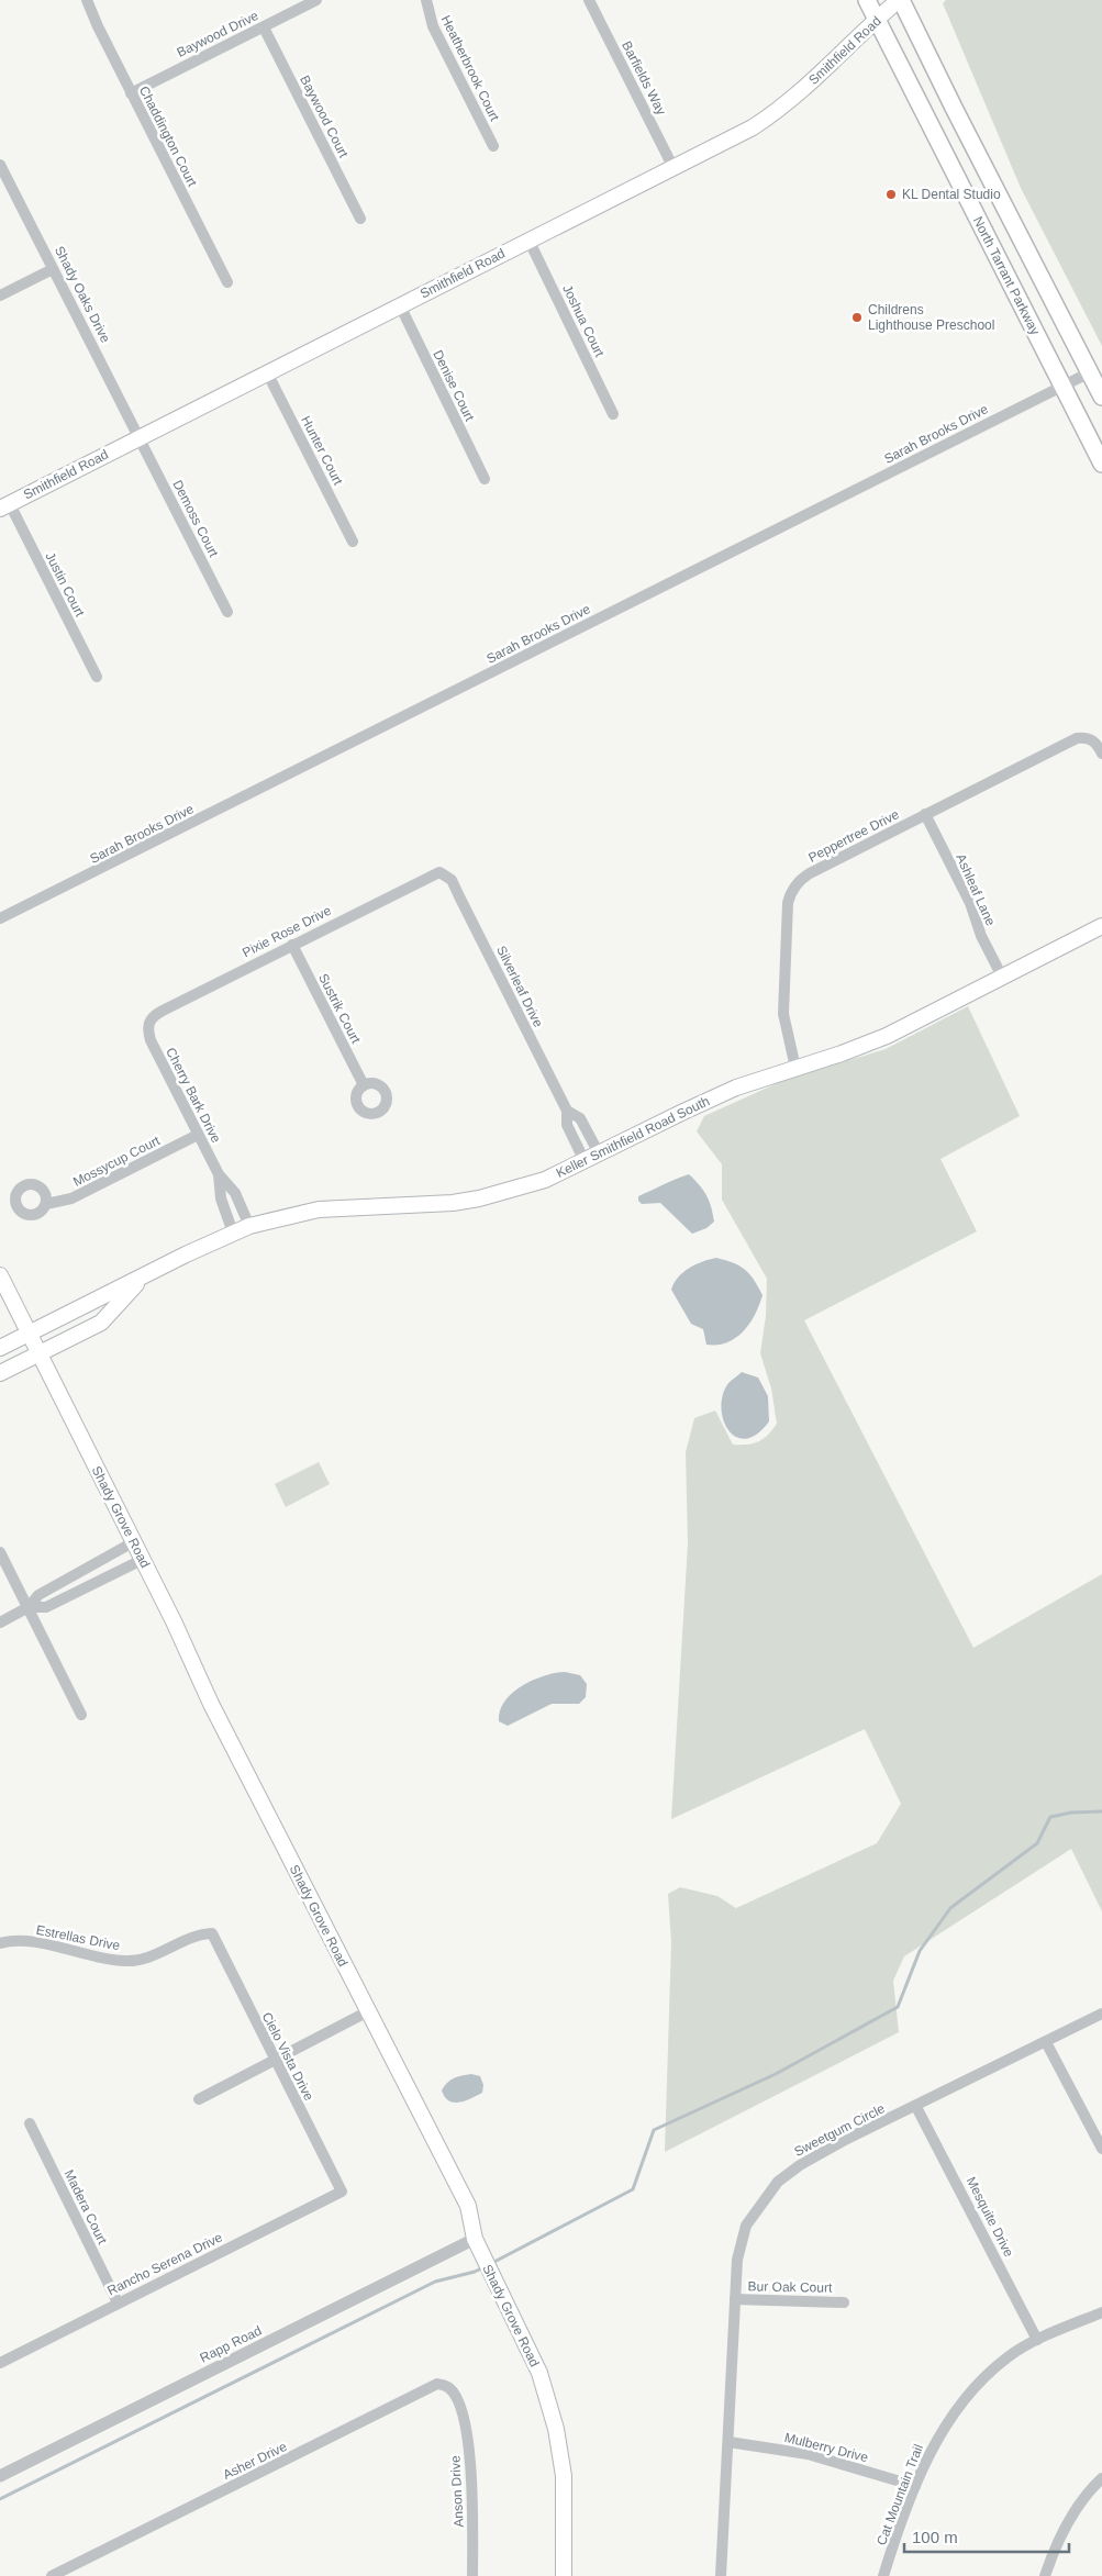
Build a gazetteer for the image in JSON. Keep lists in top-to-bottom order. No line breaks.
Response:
{"streets":{"main road":["Smithfield Road","North Tarrant Parkway","Keller Smithfield Road South","Shady Grove Road"],"street":["Baywood Drive","Heatherbrook Court","Barfields Way","Baywood Court","Chaddington Court","Shady Oaks Drive","Joshua Court","Denise Court","Sarah Brooks Drive","Hunter Court","Demoss Court","Justin Court","Peppertree Drive","Ashleaf Lane","Pixie Rose Drive","Silverleaf Drive","Sustrik Court","Cherry Bark Drive","Mossycup Court","Estrellas Drive","Cielo Vista Drive","Sweetgum Circle","Madera Court","Mesquite Drive","Rancho Serena Drive","Bur Oak Court","Rapp Road","Mulberry Drive","Asher Drive","Anson Drive","Cat Mountain Trail"]},"crossings":[["Baywood Drive","Baywood Court"],["Baywood Drive","Chaddington Court"],["Smithfield Road","Barfields Way"],["Smithfield Road","North Tarrant Parkway"],["Smithfield Road","Shady Oaks Drive"],["Smithfield Road","Joshua Court"],["Smithfield Road","Denise Court"],["Smithfield Road","Hunter Court"],["Smithfield Road","Demoss Court"],["Smithfield Road","Justin Court"],["North Tarrant Parkway","Sarah Brooks Drive"],["Shady Oaks Drive","Demoss Court"],["Peppertree Drive","Ashleaf Lane"],["Peppertree Drive","Keller Smithfield Road South"],["Ashleaf Lane","Keller Smithfield Road South"],["Pixie Rose Drive","Silverleaf Drive"],["Pixie Rose Drive","Sustrik Court"],["Pixie Rose Drive","Cherry Bark Drive"],["Silverleaf Drive","Keller Smithfield Road South"],["Cherry Bark Drive","Keller Smithfield Road South"],["Cherry Bark Drive","Mossycup Court"],["Keller Smithfield Road South","Shady Grove Road"],["Shady Grove Road","Rapp Road"],["Estrellas Drive","Cielo Vista Drive"],["Cielo Vista Drive","Rancho Serena Drive"],["Sweetgum Circle","Mesquite Drive"],["Sweetgum Circle","Bur Oak Court"],["Sweetgum Circle","Mulberry Drive"],["Madera Court","Rancho Serena Drive"],["Mesquite Drive","Cat Mountain Trail"],["Mulberry Drive","Cat Mountain Trail"],["Asher Drive","Anson Drive"]],"places":["KL Dental Studio","Childrens Lighthouse Preschool"],"scale_bar":"100 m"}
